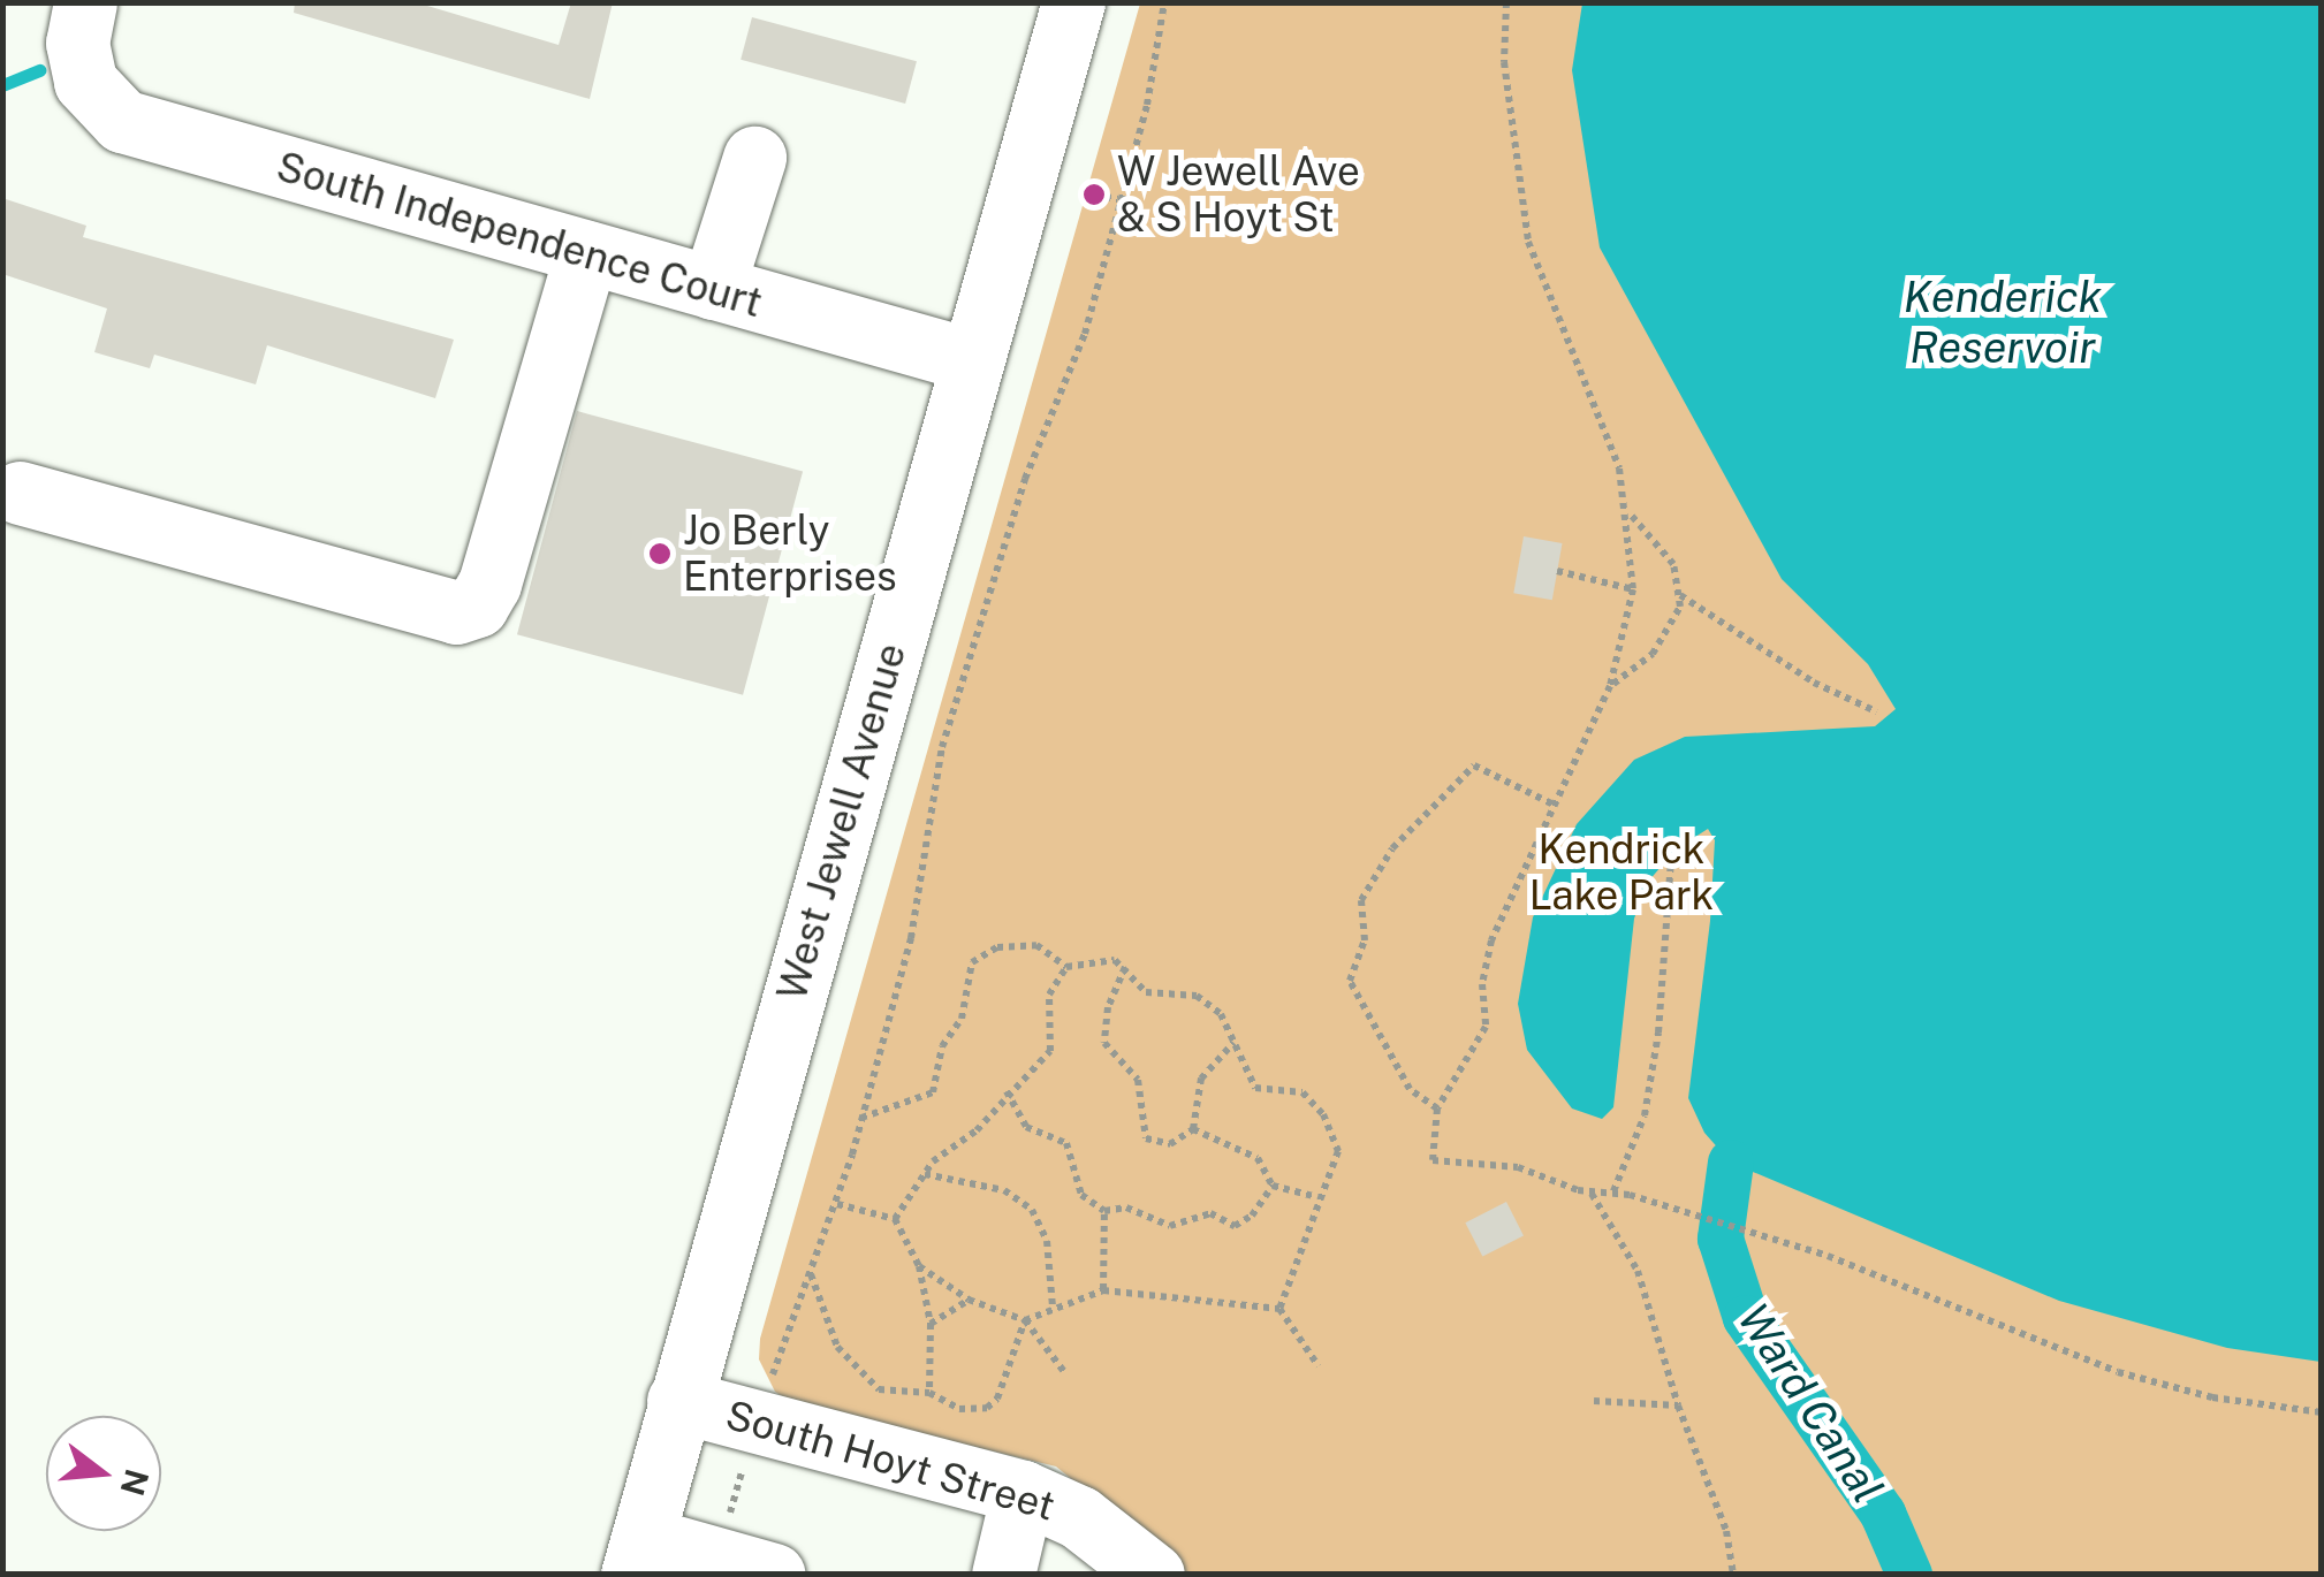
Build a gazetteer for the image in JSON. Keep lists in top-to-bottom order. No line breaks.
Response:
{"streets":{"street":["South Independence Court","West Jewell Avenue","South Hoyt Street"]},"crossings":[["South Independence Court","West Jewell Avenue"],["West Jewell Avenue","South Hoyt Street"]],"water":["Kenderick Reservoir","Ward Canal"],"parks":["Kendrick Lake Park"],"places":["W Jewell Ave & S Hoyt St","Jo Berly Enterprises"],"north":"right"}
